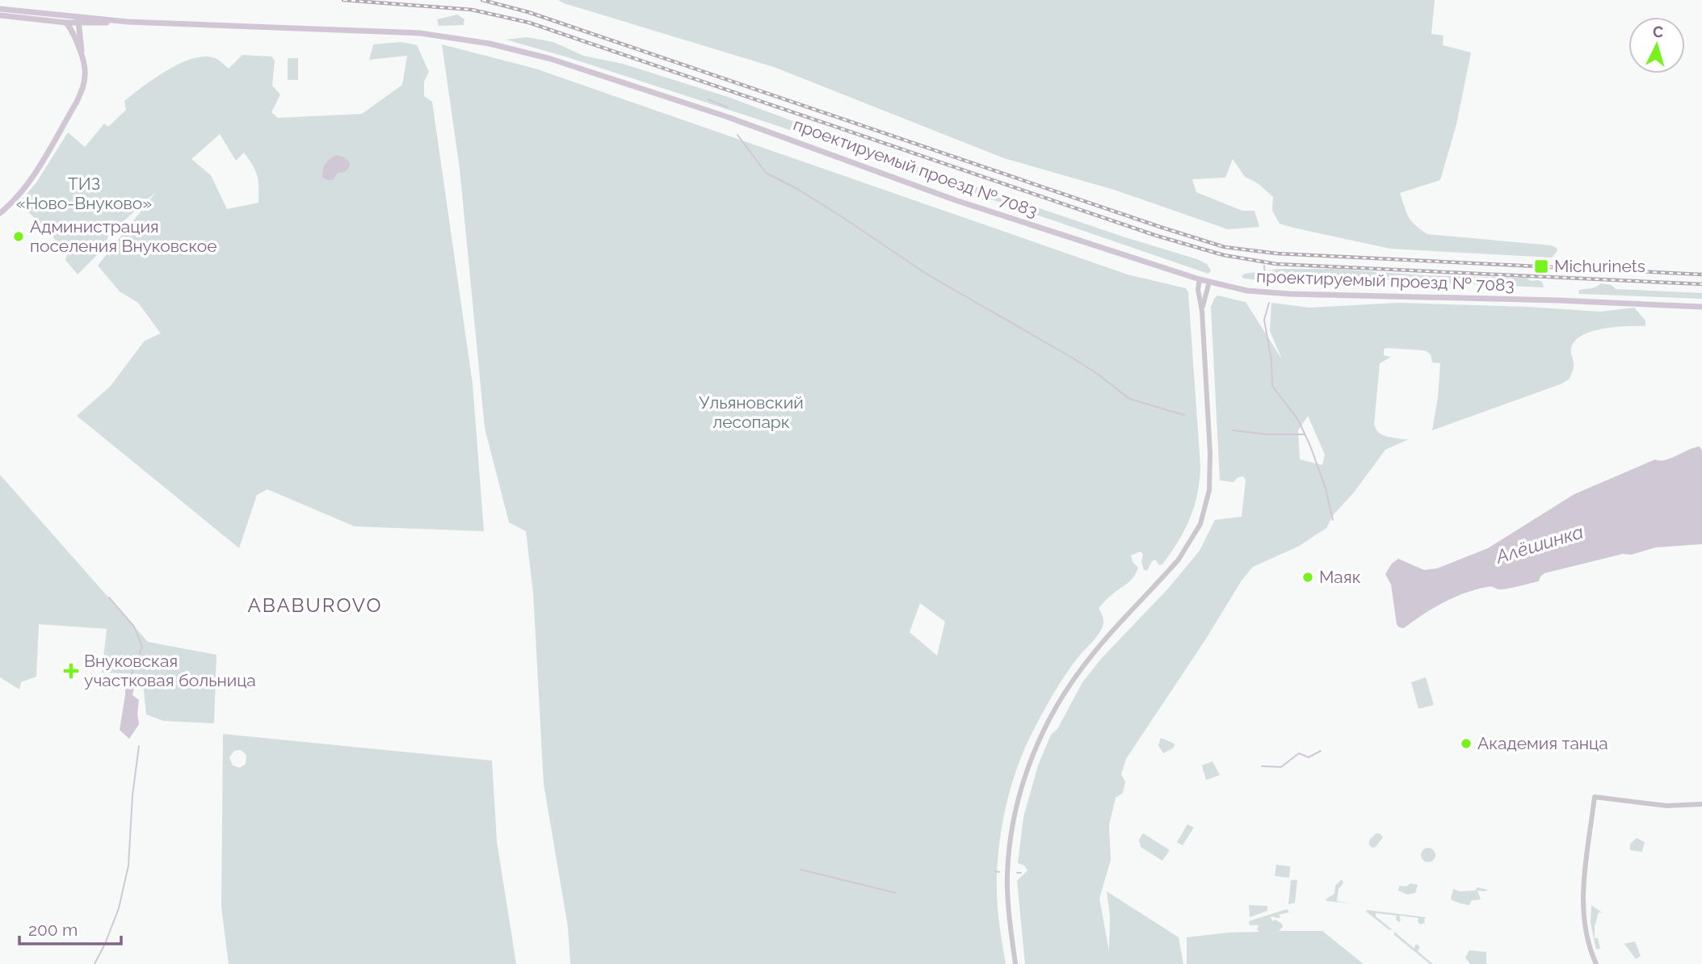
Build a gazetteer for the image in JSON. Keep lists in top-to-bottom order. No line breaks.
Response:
{"streets":{"main road":["проектируемый проезд № 7083"]},"districts":["ABABUROVO"],"water":["Алёшинка"],"parks":["ТИЗ «Ново-Внуково»","Ульяновский лесопарк"],"places":{"other":["Администрация поселения Внуковское","Маяк","Академия танца"],"transit":["Michurinets"],"health":["Внуковская участковая больница"]},"scale_bar":"200 m","north":"top"}
